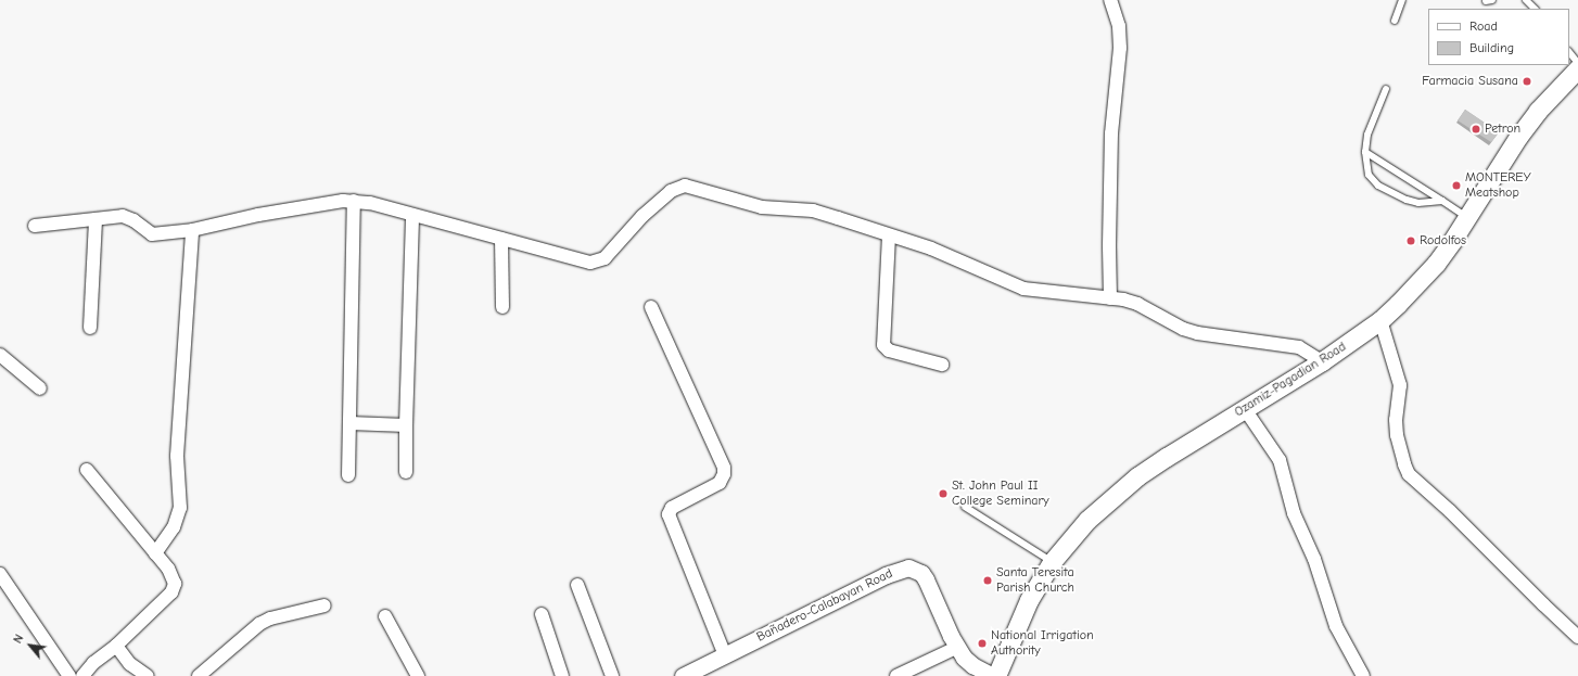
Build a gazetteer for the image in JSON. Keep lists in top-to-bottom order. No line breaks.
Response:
{"streets":{"main road":["Ozamiz-Pagadian Road"],"street":["Bañadero-Calabayan Road"]},"crossings":[["Ozamiz-Pagadian Road","Bañadero-Calabayan Road"]],"places":["Farmacia Susana","Petron","MONTEREY Meatshop","Rodolfos","St. John Paul II College Seminary","Santa Teresita Parish Church","National Irrigation Authority"],"legend":["Road","Building"],"north":"top left"}
